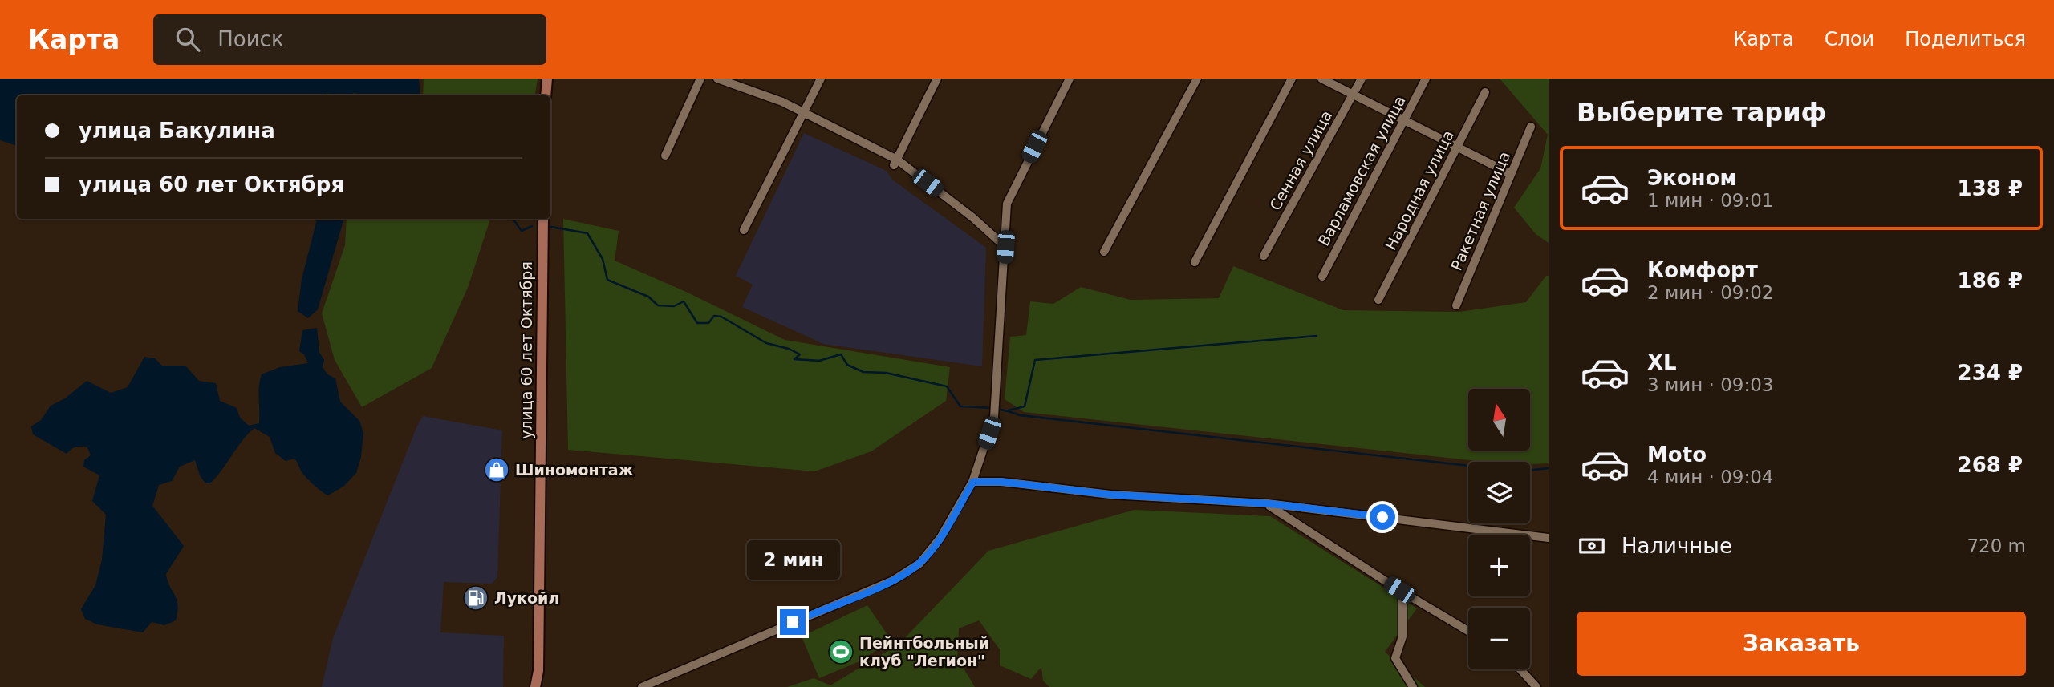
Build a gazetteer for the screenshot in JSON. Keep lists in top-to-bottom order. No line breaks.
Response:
{"streets":{"main road":["улица 60 лет Октября"],"street":["Сенная улица","Варламовская улица","Народная улица","Ракетная улица"]},"places":{"shop":["Шиномонтаж"],"fuel station":["Лукойл"],"sports":["Пейнтбольный клуб \"Легион\""]},"north":"top","page":{"header":"Карта","search":"Поиск","nav":["Карта","Слои","Поделиться"],"heading":"Выберите тариф","banner":["улица Бакулина","улица 60 лет Октября"],"list":[{"name":"Эконом","note":"1 мин · 09:01","value":"138 ₽"},{"name":"Комфорт","note":"2 мин · 09:02","value":"186 ₽"},{"name":"XL","note":"3 мин · 09:03","value":"234 ₽"},{"name":"Moto","note":"4 мин · 09:04","value":"268 ₽"}],"map_buttons":["+","−"],"pay":["Наличные","720 m"],"bubble":"2 мин","buttons":"Заказать"}}
